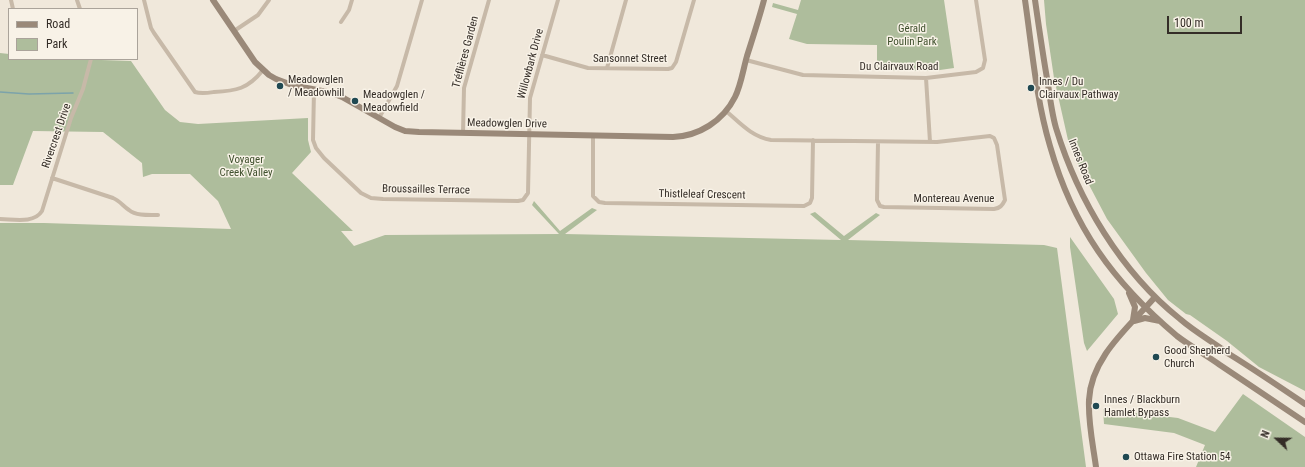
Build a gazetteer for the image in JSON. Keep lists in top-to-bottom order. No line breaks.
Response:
{"streets":{"main road":["Meadowglen Drive","Innes Road"],"street":["Tréflières Garden","Sansonnet Street","Willowbark Drive","Du Clairvaux Road","Rivercrest Drive","Broussailles Terrace","Thistleleaf Crescent","Montereau Avenue"]},"crossings":[["Tréflières Garden","Meadowglen Drive"],["Sansonnet Street","Willowbark Drive"],["Willowbark Drive","Meadowglen Drive"],["Willowbark Drive","Broussailles Terrace"],["Du Clairvaux Road","Meadowglen Drive"],["Meadowglen Drive","Broussailles Terrace"],["Meadowglen Drive","Thistleleaf Crescent"],["Meadowglen Drive","Montereau Avenue"],["Thistleleaf Crescent","Montereau Avenue"]],"parks":["Gérald Poulin Park","Voyager Creek Valley"],"places":["Meadowglen / Meadowhill","Innes / Du Clairvaux Pathway","Meadowglen / Meadowfield","Good Shepherd Church","Innes / Blackburn Hamlet Bypass","Ottawa Fire Station 54"],"legend":["Road","Park"],"scale_bar":"100 m","north":"left"}
